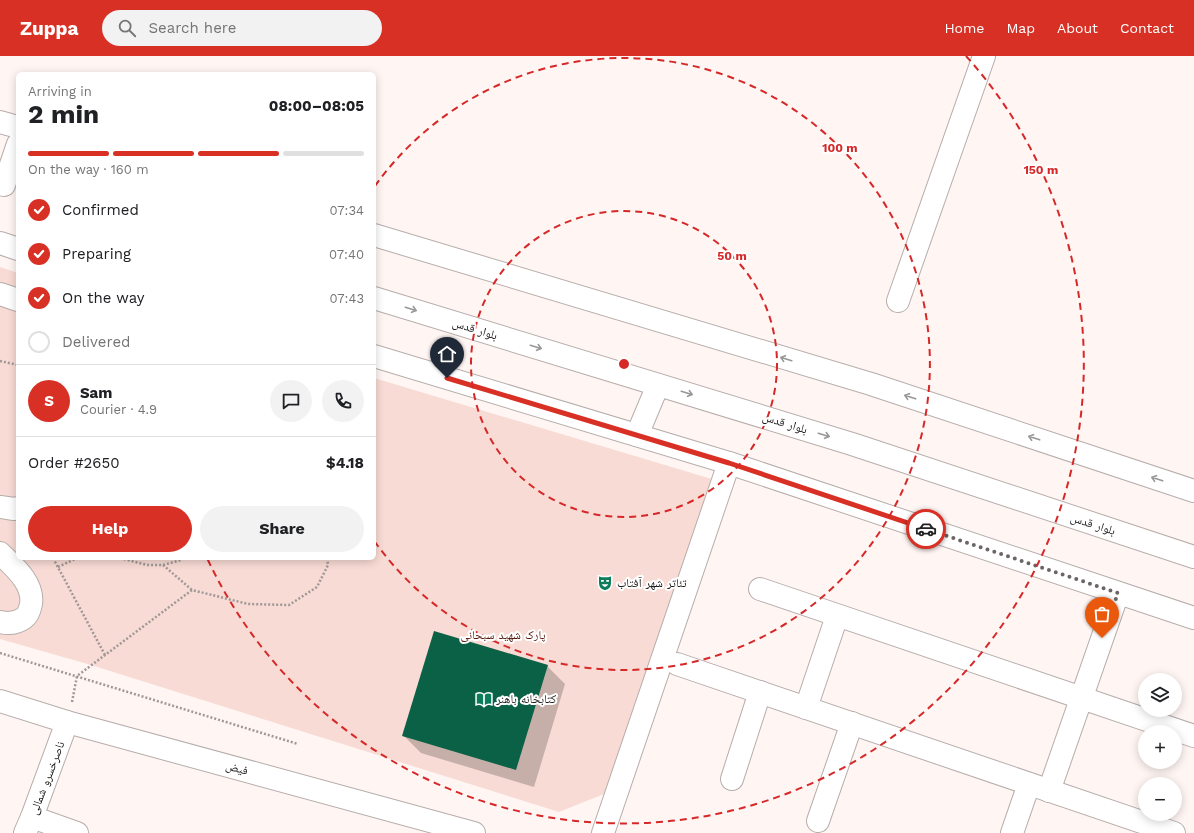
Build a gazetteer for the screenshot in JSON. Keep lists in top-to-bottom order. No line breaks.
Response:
{"streets":{"street":["بلوار قدس","فیض","ناصرخسرو شمالی"]},"crossings":[["فیض","ناصرخسرو شمالی"]],"parks":["پارک شهید سبحانی"],"places":{"theatre":["تئاتر شهر آفتاب"],"library":["کتابخانه باهنر"]},"page":{"header":"Zuppa","search":"Search here","nav":["Home","Map","About","Contact"],"heading":["2 min","Arriving in","08:00–08:05"],"panel":["Sam","Courier · 4.9","Order #2650","$4.18"],"bar":"On the way · 160 m","list":[["Confirmed","07:34"],["Preparing","07:40"],["On the way","07:43"],"Delivered"],"round":"S","buttons":["Help","Share"],"map_buttons":["+","−"]},"rings":["100 m","150 m","50 m"]}
